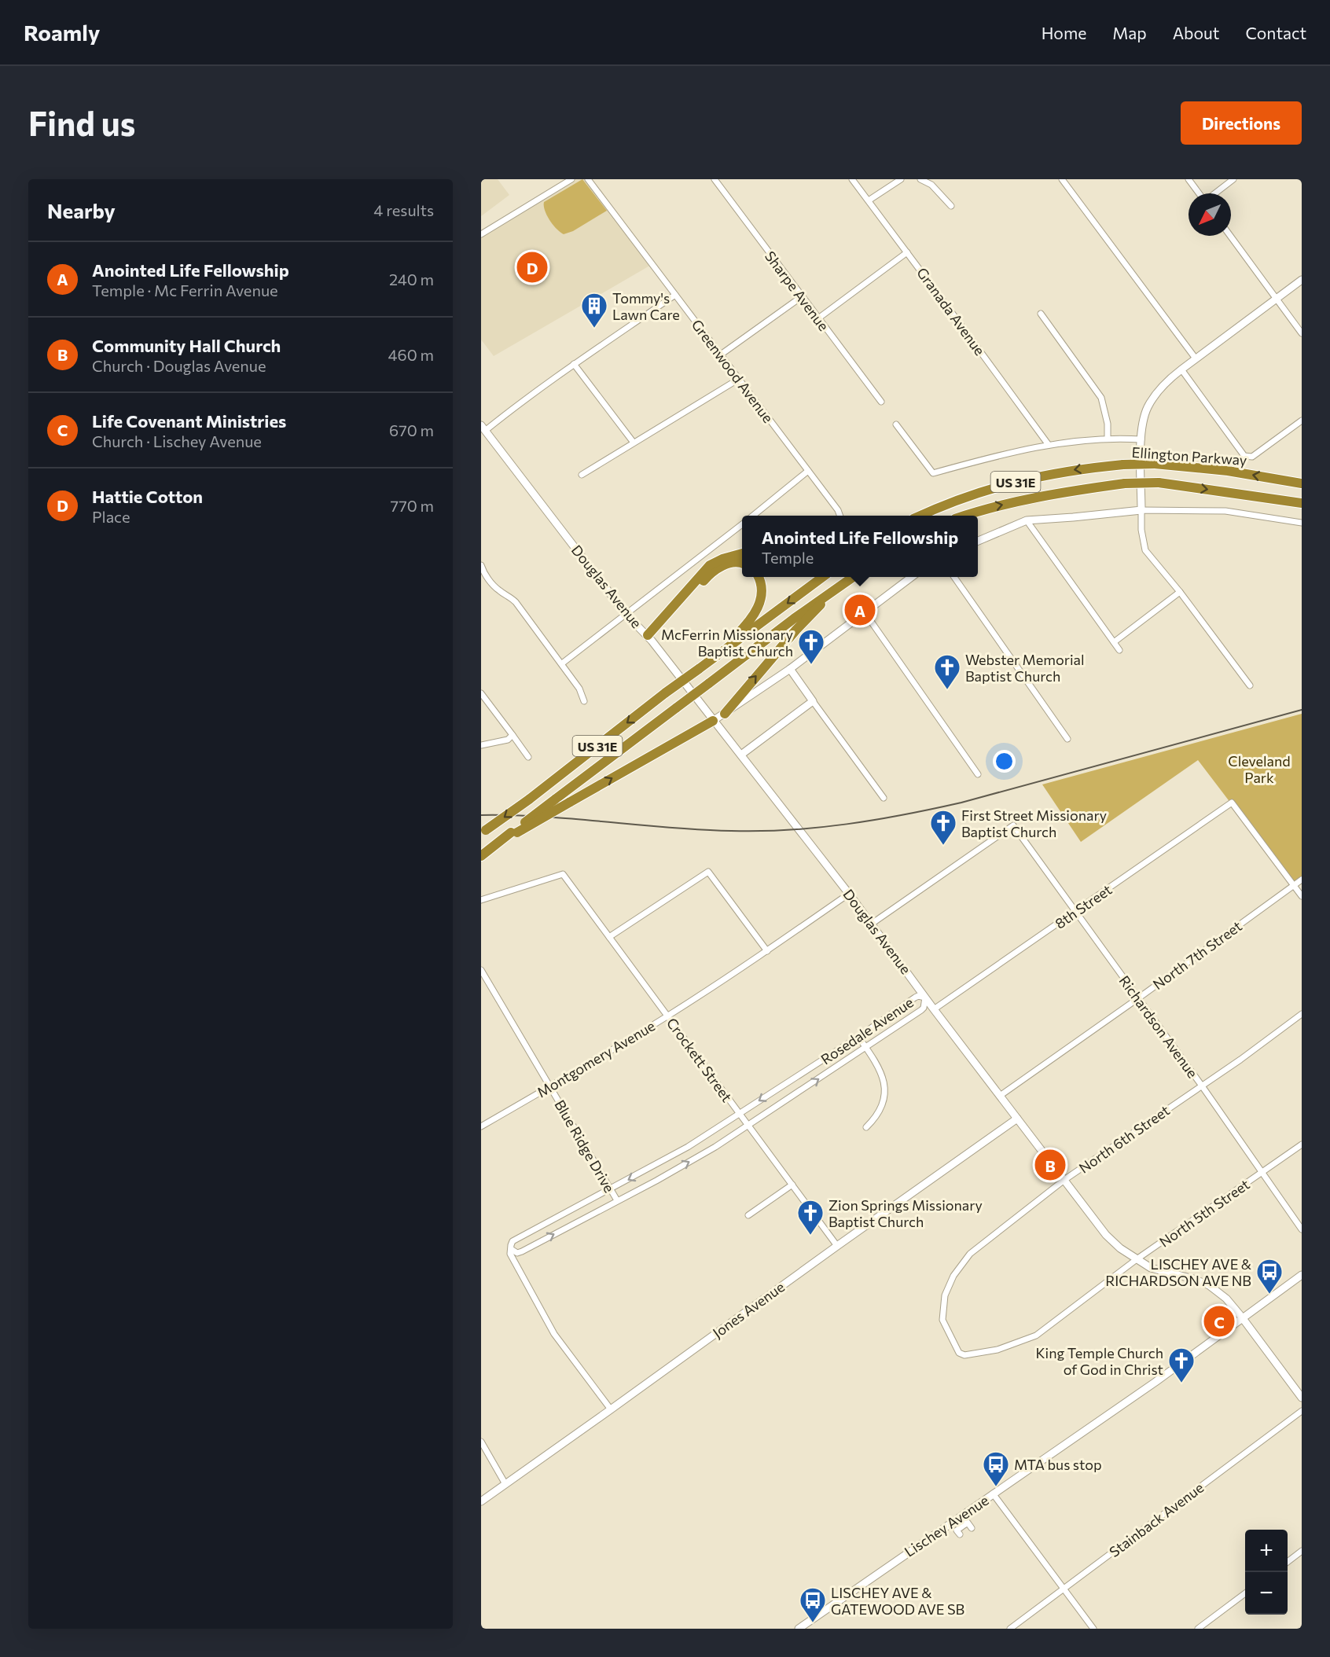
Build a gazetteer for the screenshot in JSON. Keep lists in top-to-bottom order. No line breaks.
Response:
{"streets":{"highway":["Ellington Parkway","US 31E"],"street":["Sharpe Avenue","Granada Avenue","Greenwood Avenue","Douglas Avenue","8th Street","North 7th Street","Richardson Avenue","Rosedale Avenue","Montgomery Avenue","Crockett Street","North 6th Street","Blue Ridge Drive","North 5th Street","Jones Avenue","Stainback Avenue","Lischey Avenue"]},"crossings":[["Douglas Avenue","8th Street"],["Douglas Avenue","North 7th Street"],["Douglas Avenue","Richardson Avenue"],["Douglas Avenue","Rosedale Avenue"],["Douglas Avenue","Montgomery Avenue"],["Douglas Avenue","North 6th Street"],["Douglas Avenue","North 5th Street"],["Douglas Avenue","Jones Avenue"],["Douglas Avenue","Lischey Avenue"],["8th Street","North 7th Street"],["8th Street","Richardson Avenue"],["North 7th Street","Richardson Avenue"],["Richardson Avenue","North 6th Street"],["Richardson Avenue","North 5th Street"],["Rosedale Avenue","Crockett Street"],["Rosedale Avenue","Blue Ridge Drive"],["Montgomery Avenue","Crockett Street"],["Montgomery Avenue","Blue Ridge Drive"],["Crockett Street","Jones Avenue"],["North 6th Street","North 5th Street"]],"parks":["Cleveland Park"],"places":{"building":["Tommy's Lawn Care"],"church":["McFerrin Missionary Baptist Church","Webster Memorial Baptist Church","First Street Missionary Baptist Church","Zion Springs Missionary Baptist Church","King Temple Church of God in Christ"],"bus stop":["LISCHEY AVE & RICHARDSON AVE NB","MTA bus stop","LISCHEY AVE & GATEWOOD AVE SB"]},"north":"bottom left","page":{"header":"Roamly","nav":["Home","Map","About","Contact"],"buttons":"Directions","title":"Find us","heading":["Nearby","4 results"],"list":[{"mark":"A","name":"Anointed Life Fellowship","note":"Temple · Mc Ferrin Avenue","value":"240 m"},{"mark":"B","name":"Community Hall Church","note":"Church · Douglas Avenue","value":"460 m"},{"mark":"C","name":"Life Covenant Ministries","note":"Church · Lischey Avenue","value":"670 m"},{"mark":"D","name":"Hattie Cotton","note":"Place","value":"770 m"}],"pins":["D","A","B","C"],"popup":["Anointed Life Fellowship","Temple"],"map_buttons":["+","−"]}}
